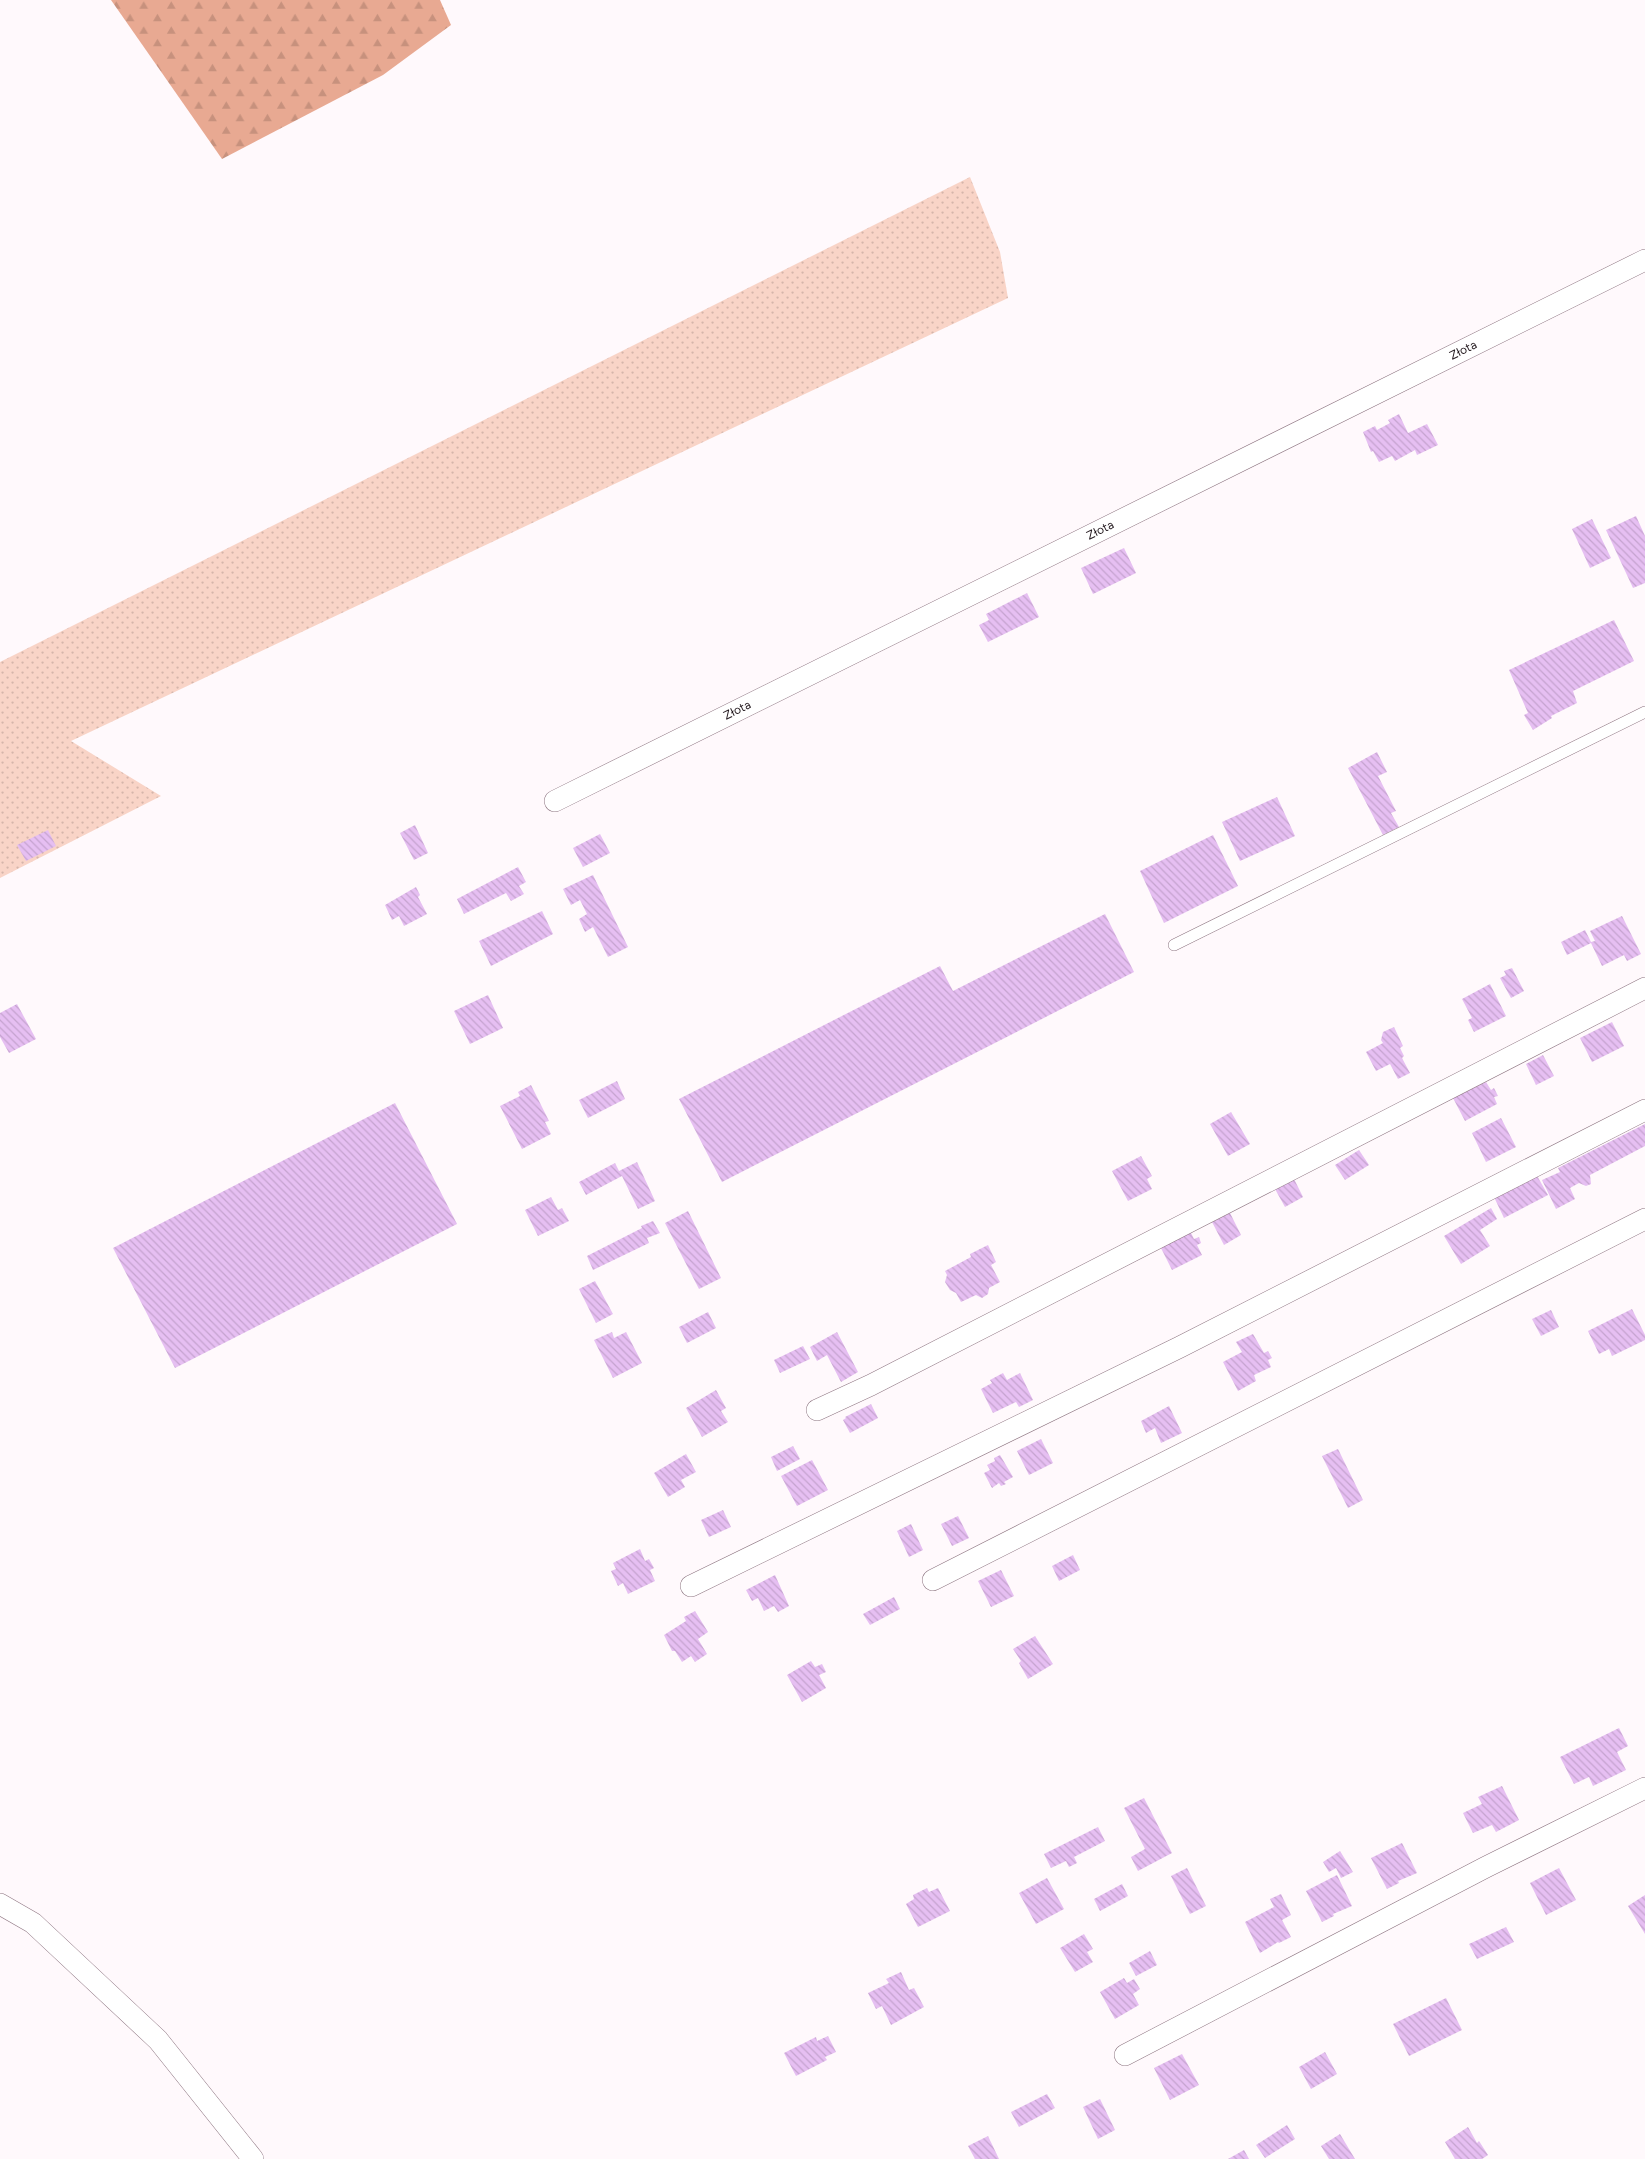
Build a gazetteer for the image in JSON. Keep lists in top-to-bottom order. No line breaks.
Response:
{"streets":{"street":["Złota"]}}
